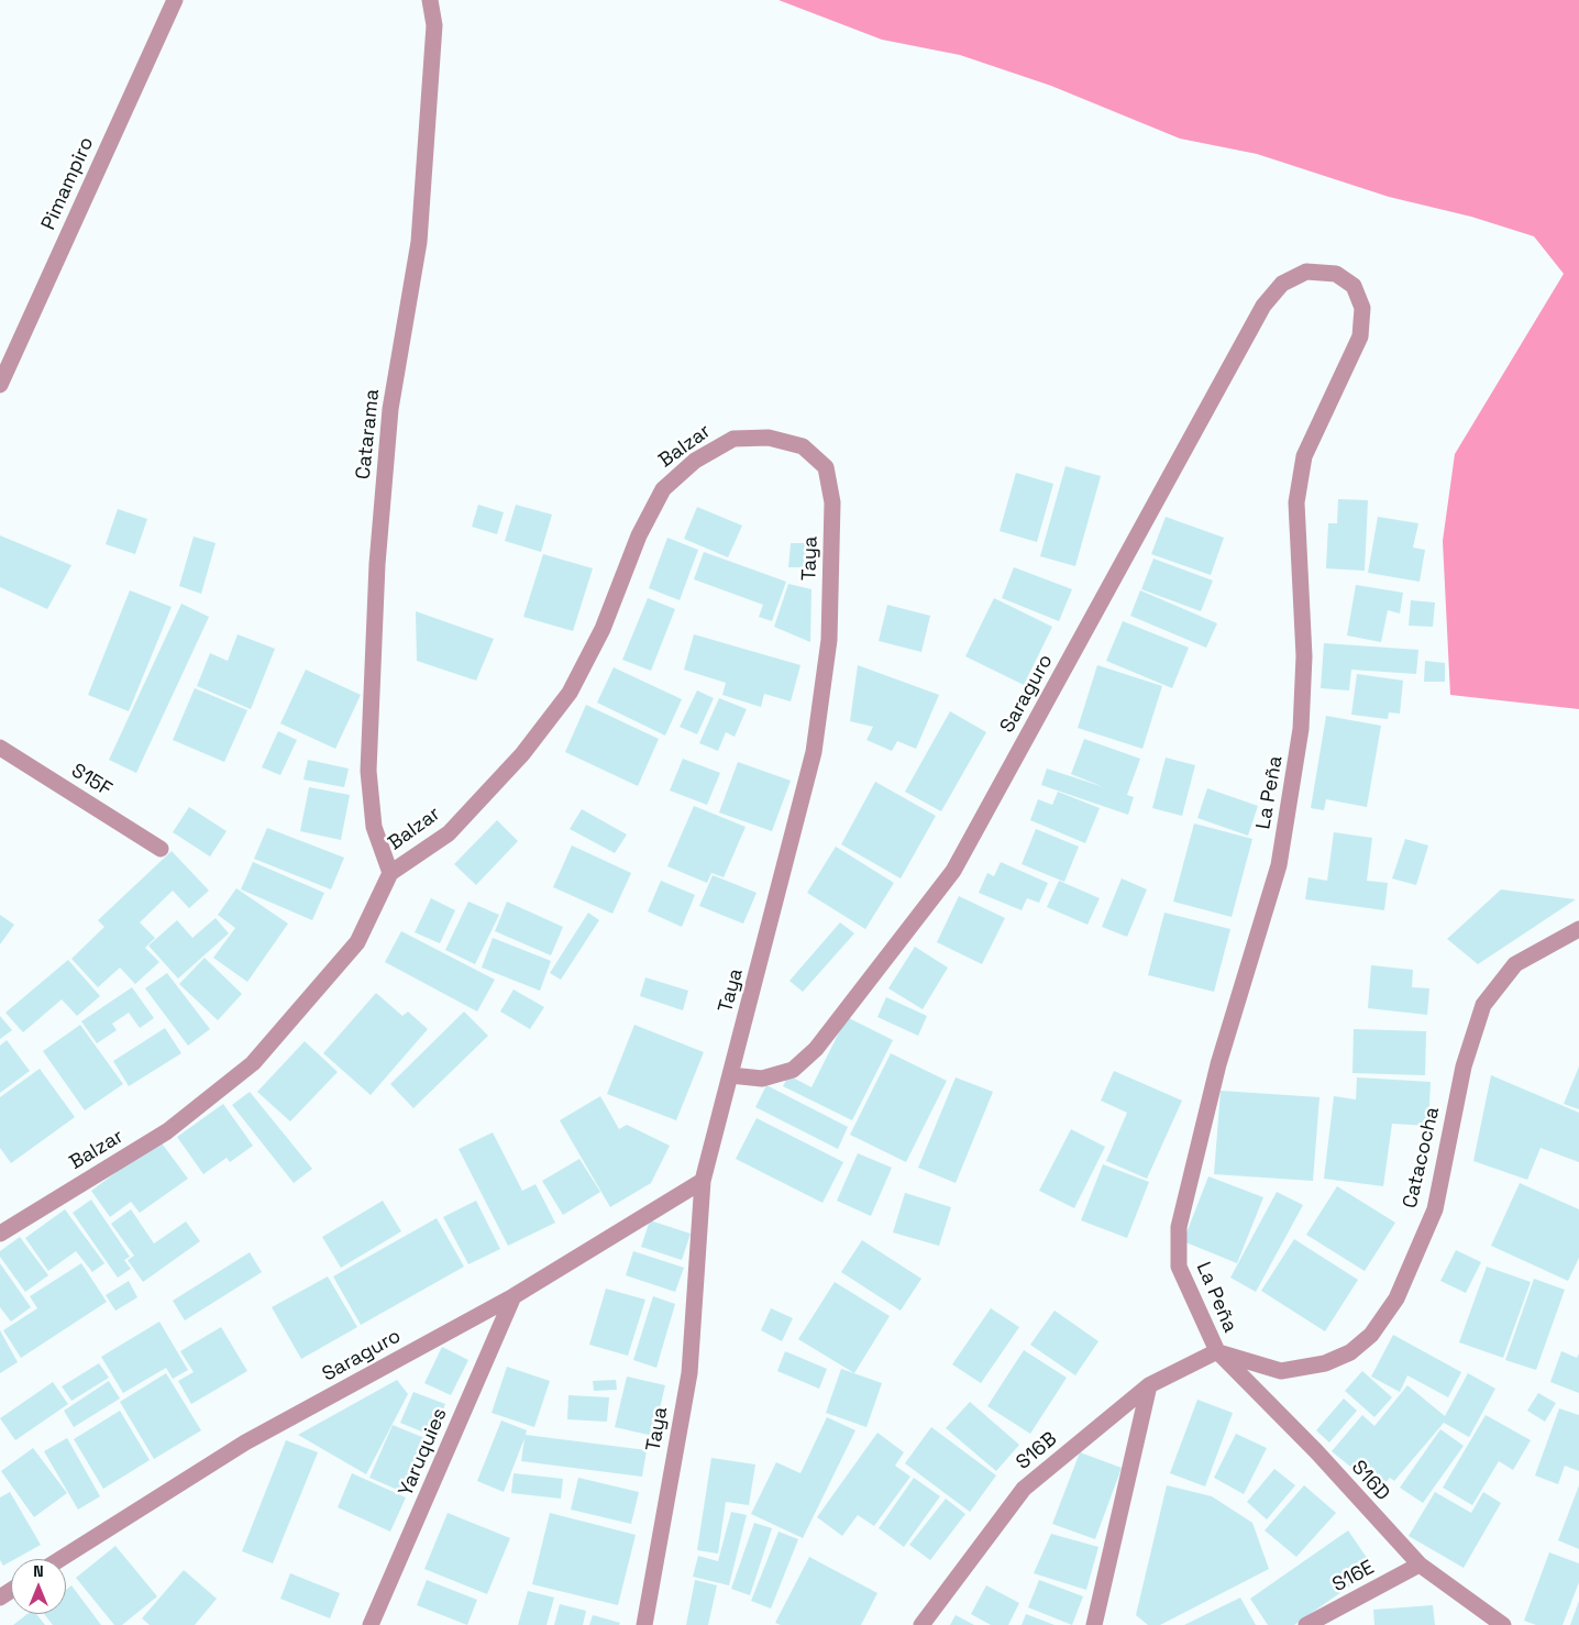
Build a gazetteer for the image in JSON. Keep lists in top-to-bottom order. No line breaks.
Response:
{"streets":{"street":["Pimampiro","Catarama","Balzar","Taya","Saraguro","S15F","La Peña","Catacocha","S16B","Yaruquies","S16D","S16E"]},"crossings":[["Catarama","Balzar"],["Balzar","Taya"],["Taya","Saraguro"],["Saraguro","La Peña"],["Saraguro","Yaruquies"],["La Peña","Catacocha"],["La Peña","S16B"],["La Peña","S16D"],["Catacocha","S16B"],["Catacocha","S16D"],["S16B","S16D"],["S16D","S16E"]],"north":"top"}
